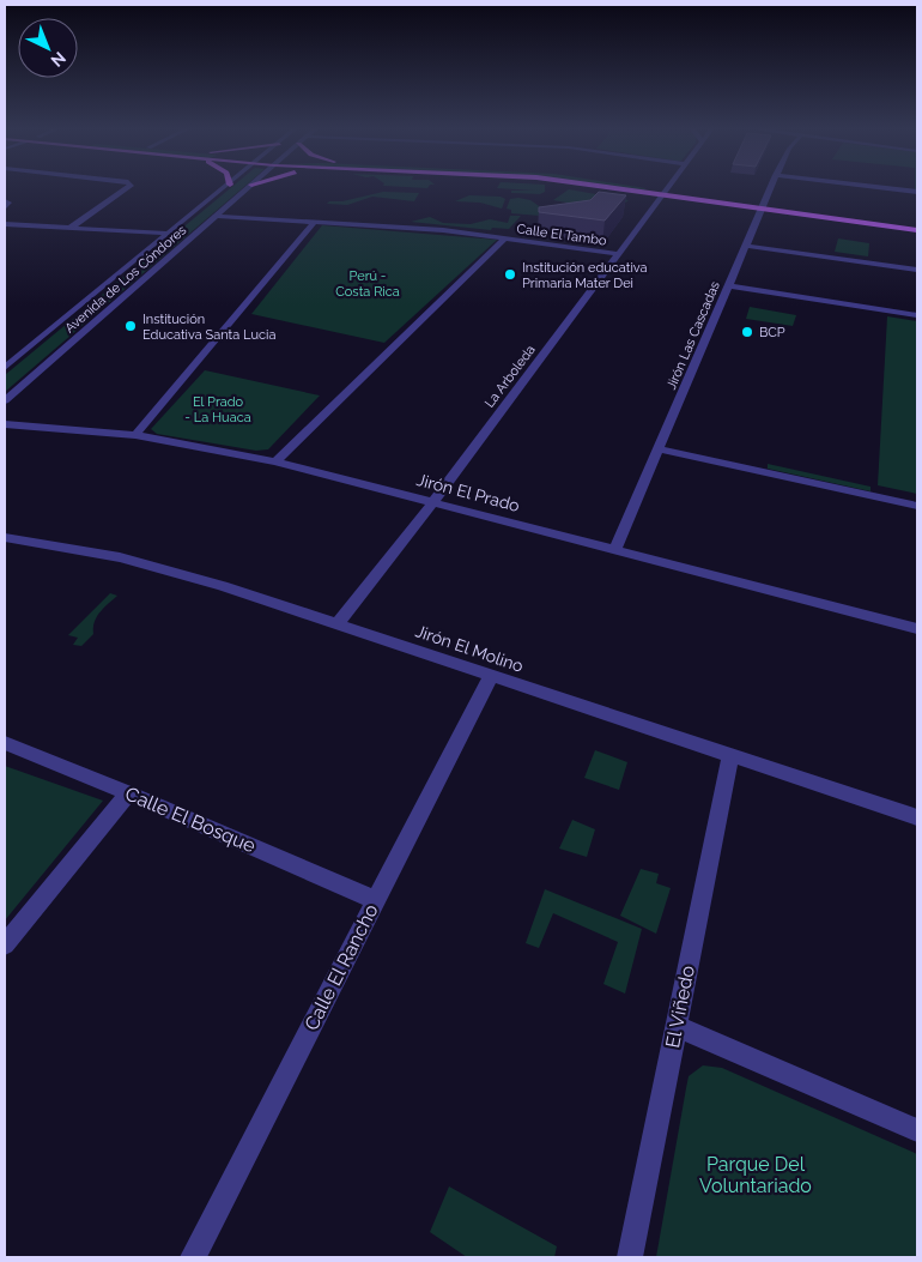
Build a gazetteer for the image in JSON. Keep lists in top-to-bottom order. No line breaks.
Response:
{"streets":{"street":["Calle El Tambo","Avenida de Los Cóndores","Jirón Las Cascadas","La Arboleda","Jirón El Prado","Jirón El Molino","Calle El Bosque","Calle El Rancho","El Viñedo"]},"crossings":[["Calle El Tambo","Avenida de Los Cóndores"],["Calle El Tambo","La Arboleda"],["Jirón Las Cascadas","Jirón El Prado"],["La Arboleda","Jirón El Prado"],["La Arboleda","Jirón El Molino"],["Jirón El Molino","Calle El Rancho"],["Jirón El Molino","El Viñedo"],["Calle El Bosque","Calle El Rancho"]],"parks":["Perú - Costa Rica","El Prado - La Huaca","Parque Del Voluntariado"],"places":["Institución educativa Primaria Mater Dei","Institución Educativa Santa Lucia","BCP"],"north":"bottom right"}
